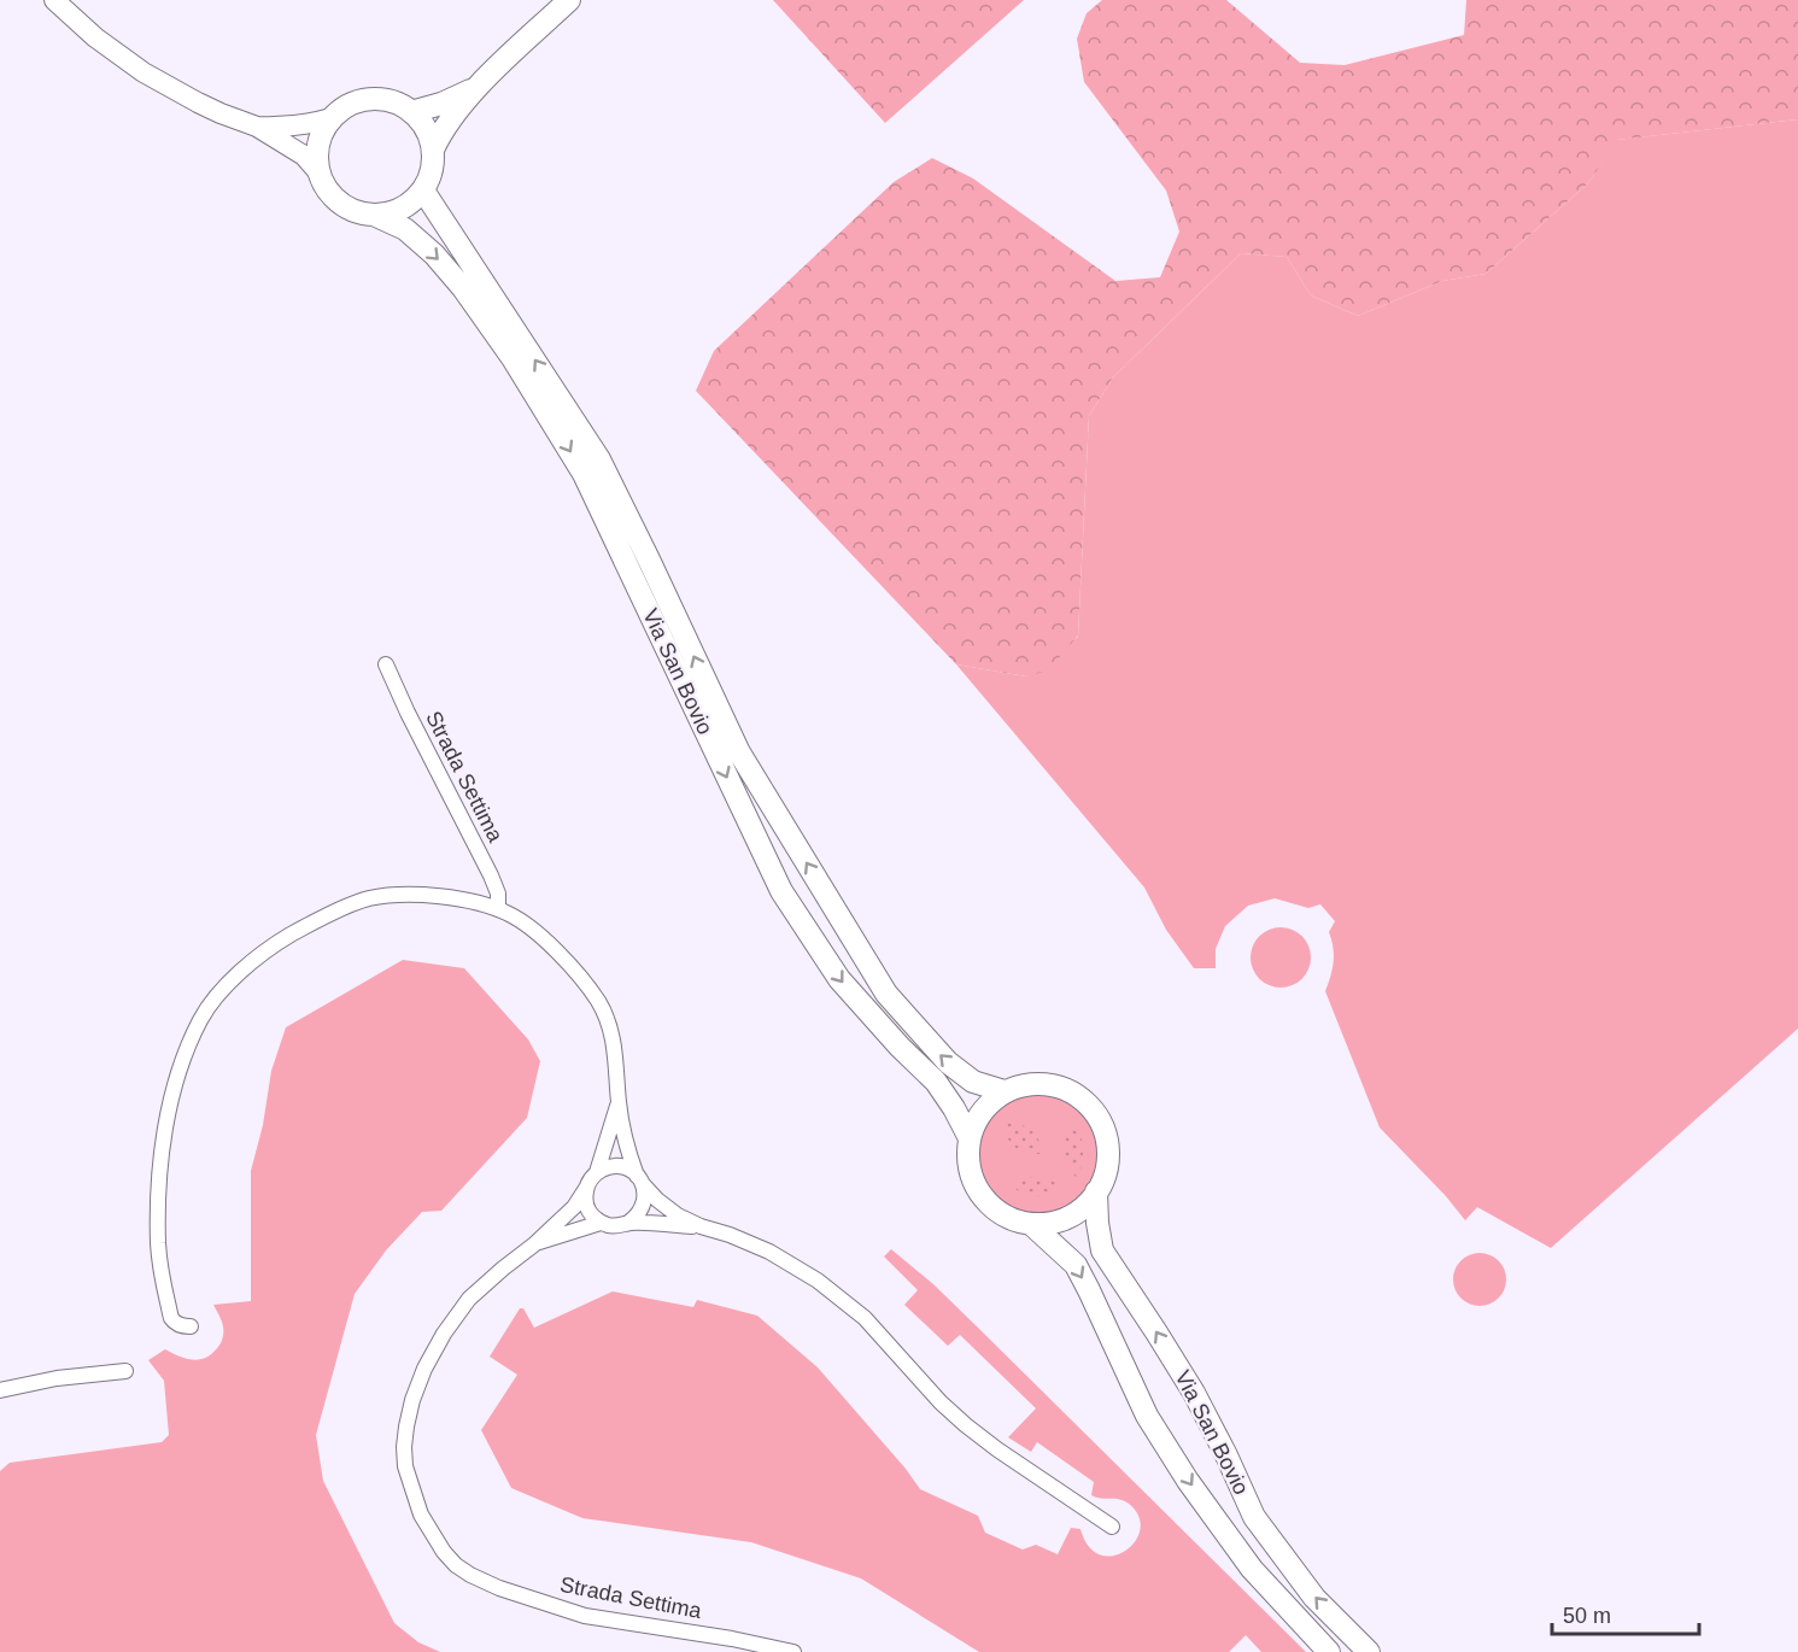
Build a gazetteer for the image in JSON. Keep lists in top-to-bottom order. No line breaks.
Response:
{"streets":{"main road":["Via San Bovio"],"street":["Strada Settima"]},"scale_bar":"50 m"}
